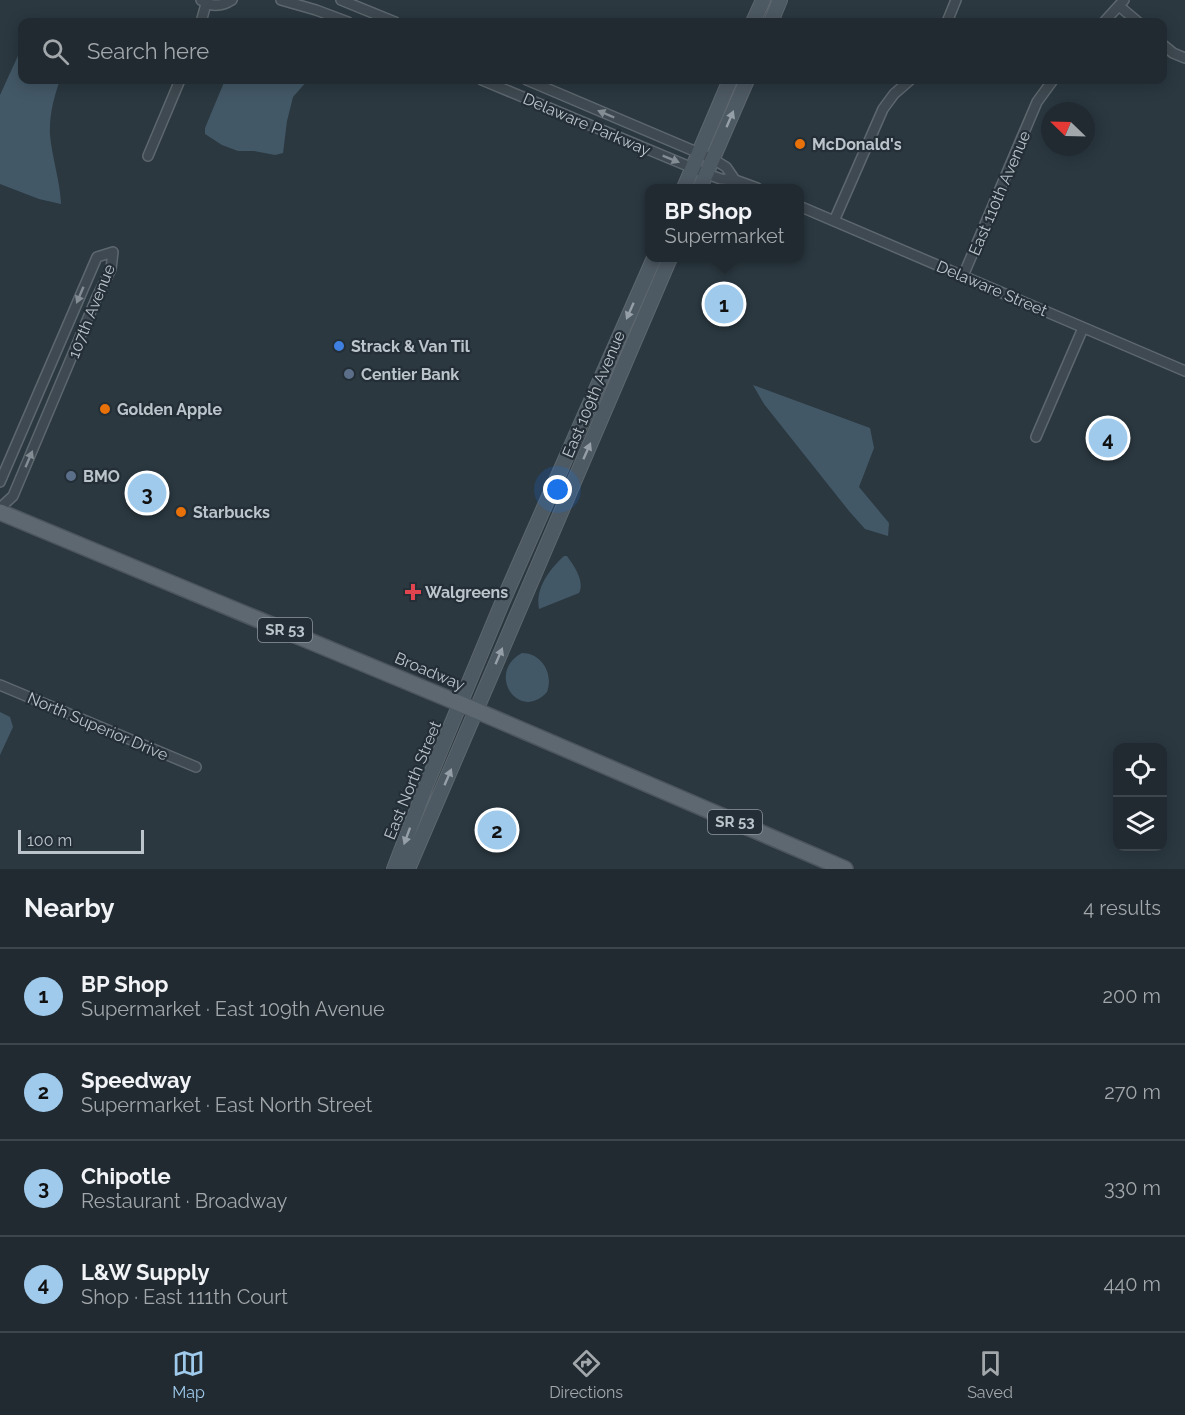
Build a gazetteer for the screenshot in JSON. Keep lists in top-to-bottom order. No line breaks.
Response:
{"streets":{"main road":["East 109th Avenue","SR 53","Broadway","East North Street"],"street":["Delaware Parkway","East 110th Avenue","Delaware Street","107th Avenue","North Superior Drive"]},"crossings":[["East 110th Avenue","Delaware Street"],["107th Avenue","Broadway"],["East 109th Avenue","Broadway"],["East 109th Avenue","East North Street"],["Broadway","East North Street"]],"places":{"other":["McDonald's","Strack & Van Til","Centier Bank","Golden Apple","BMO","Starbucks"],"health":["Walgreens"]},"scale_bar":"100 m","north":"top left","page":{"search":"Search here","popup":["BP Shop","Supermarket"],"pins":["1","4","3","2"],"scale":"100 m","heading":["Nearby","4 results"],"list":[{"mark":"1","name":"BP Shop","note":"Supermarket · East 109th Avenue","value":"200 m"},{"mark":"2","name":"Speedway","note":"Supermarket · East North Street","value":"270 m"},{"mark":"3","name":"Chipotle","note":"Restaurant · Broadway","value":"330 m"},{"mark":"4","name":"L&W Supply","note":"Shop · East 111th Court","value":"440 m"}],"nav":["Map","Directions","Saved"]}}
